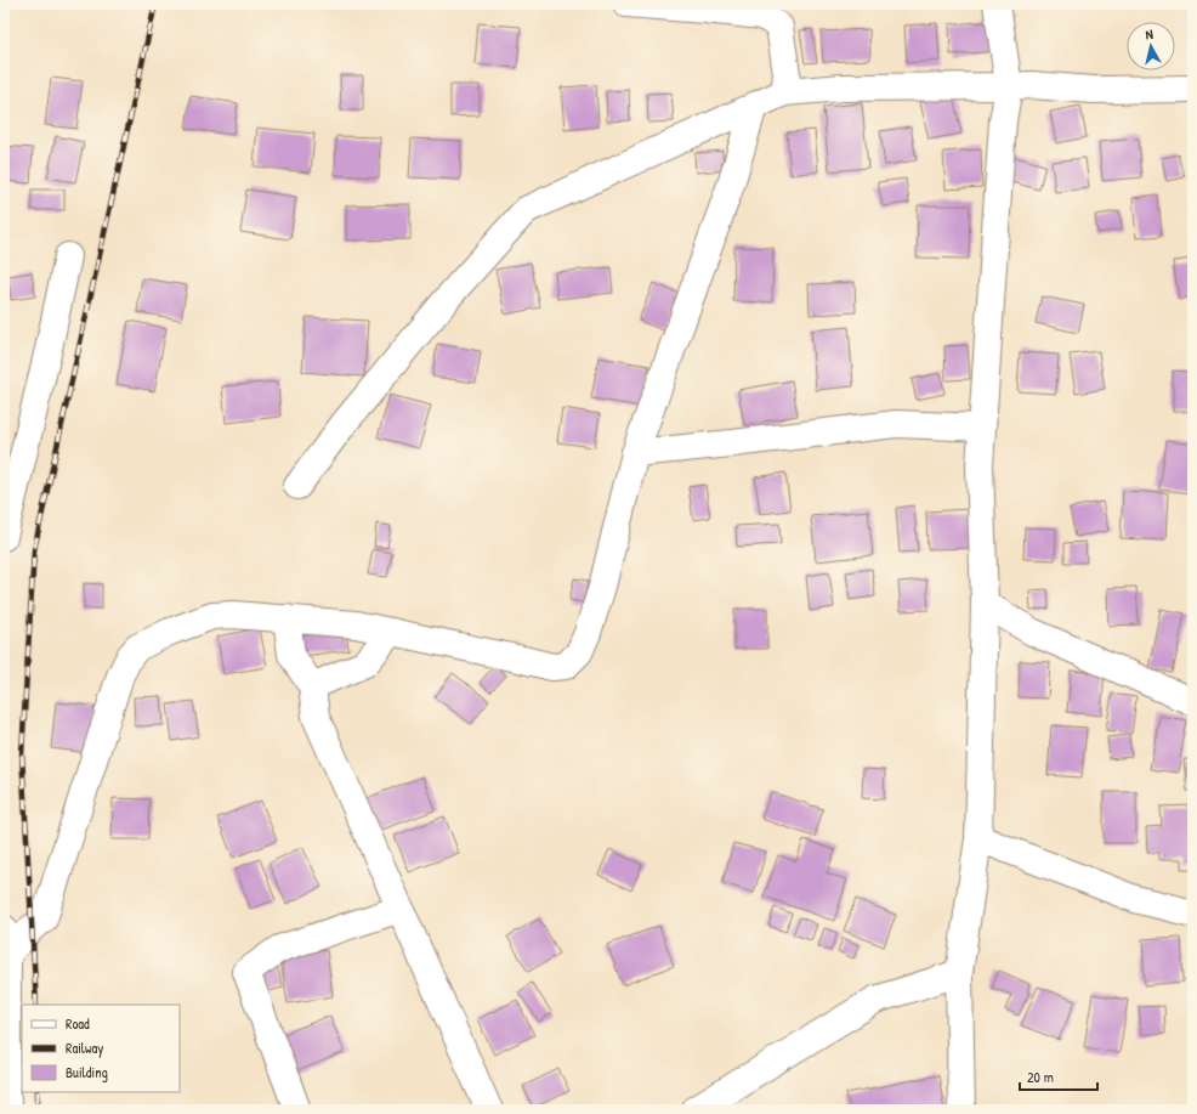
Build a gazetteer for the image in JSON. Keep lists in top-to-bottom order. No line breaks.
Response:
{"legend":["Road","Railway","Building"],"scale_bar":"20 m","north":"top"}
